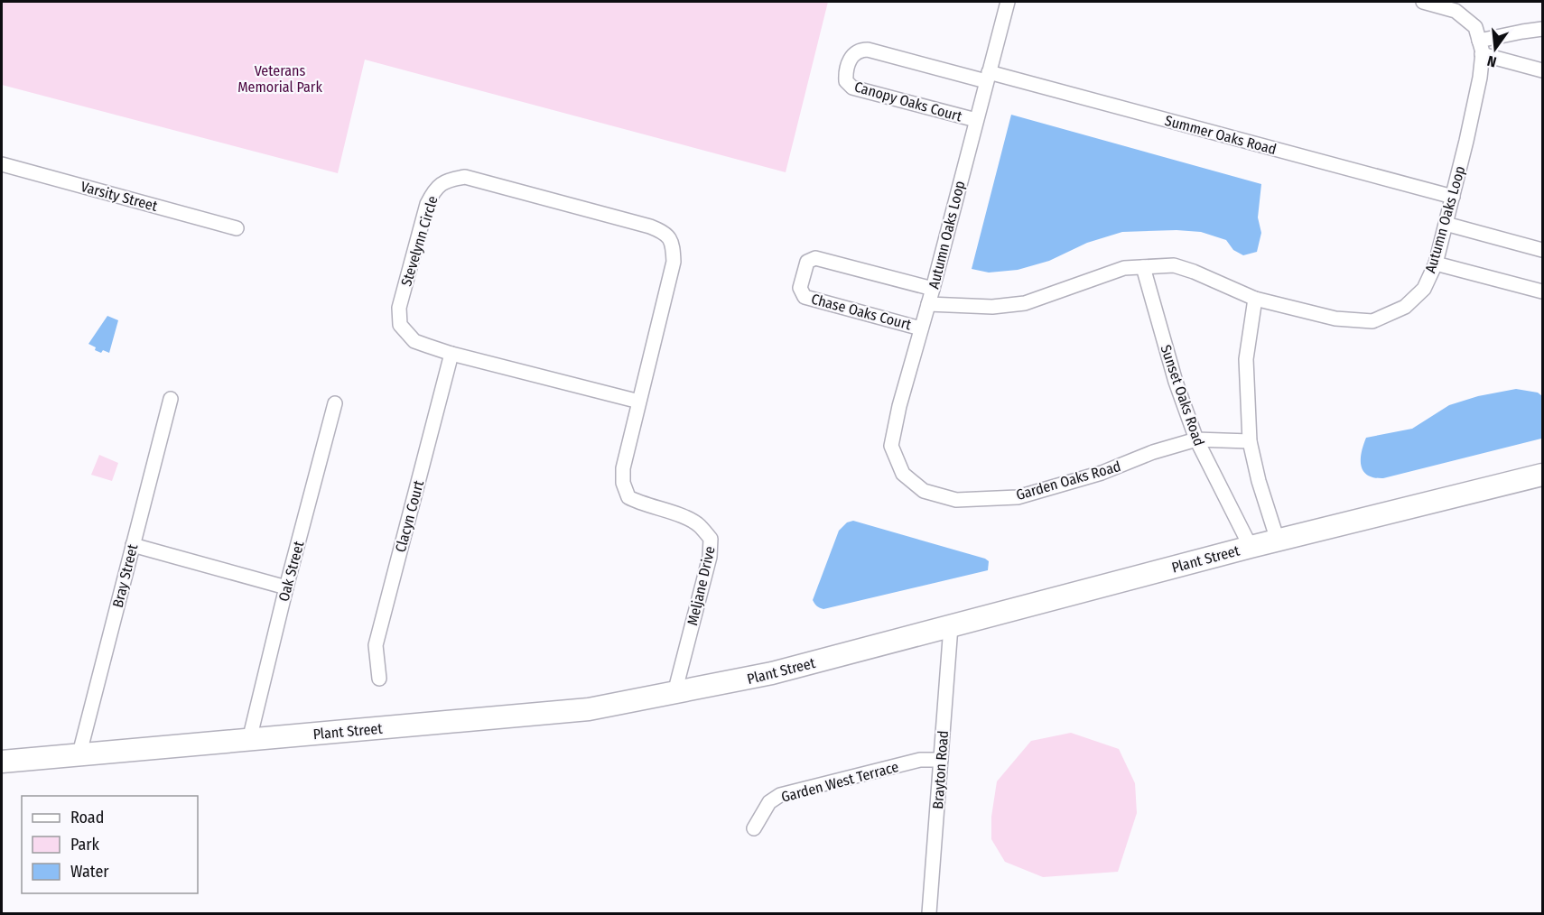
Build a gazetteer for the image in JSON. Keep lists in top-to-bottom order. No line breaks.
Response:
{"streets":{"main road":["Plant Street"],"street":["Canopy Oaks Court","Summer Oaks Road","Varsity Street","Autumn Oaks Loop","Stevelynn Circle","Chase Oaks Court","Sunset Oaks Road","Garden Oaks Road","Clacyn Court","Oak Street","Bray Street","Meljane Drive","Brayton Road","Garden West Terrace"]},"crossings":[["Canopy Oaks Court","Summer Oaks Road"],["Canopy Oaks Court","Autumn Oaks Loop"],["Summer Oaks Road","Autumn Oaks Loop"],["Autumn Oaks Loop","Chase Oaks Court"],["Autumn Oaks Loop","Sunset Oaks Road"],["Autumn Oaks Loop","Garden Oaks Road"],["Stevelynn Circle","Clacyn Court"],["Stevelynn Circle","Meljane Drive"],["Chase Oaks Court","Garden Oaks Road"],["Sunset Oaks Road","Garden Oaks Road"],["Sunset Oaks Road","Plant Street"],["Plant Street","Oak Street"],["Plant Street","Bray Street"],["Plant Street","Meljane Drive"],["Plant Street","Brayton Road"],["Brayton Road","Garden West Terrace"]],"parks":["Veterans Memorial Park"],"legend":["Road","Park","Water"],"north":"bottom"}
